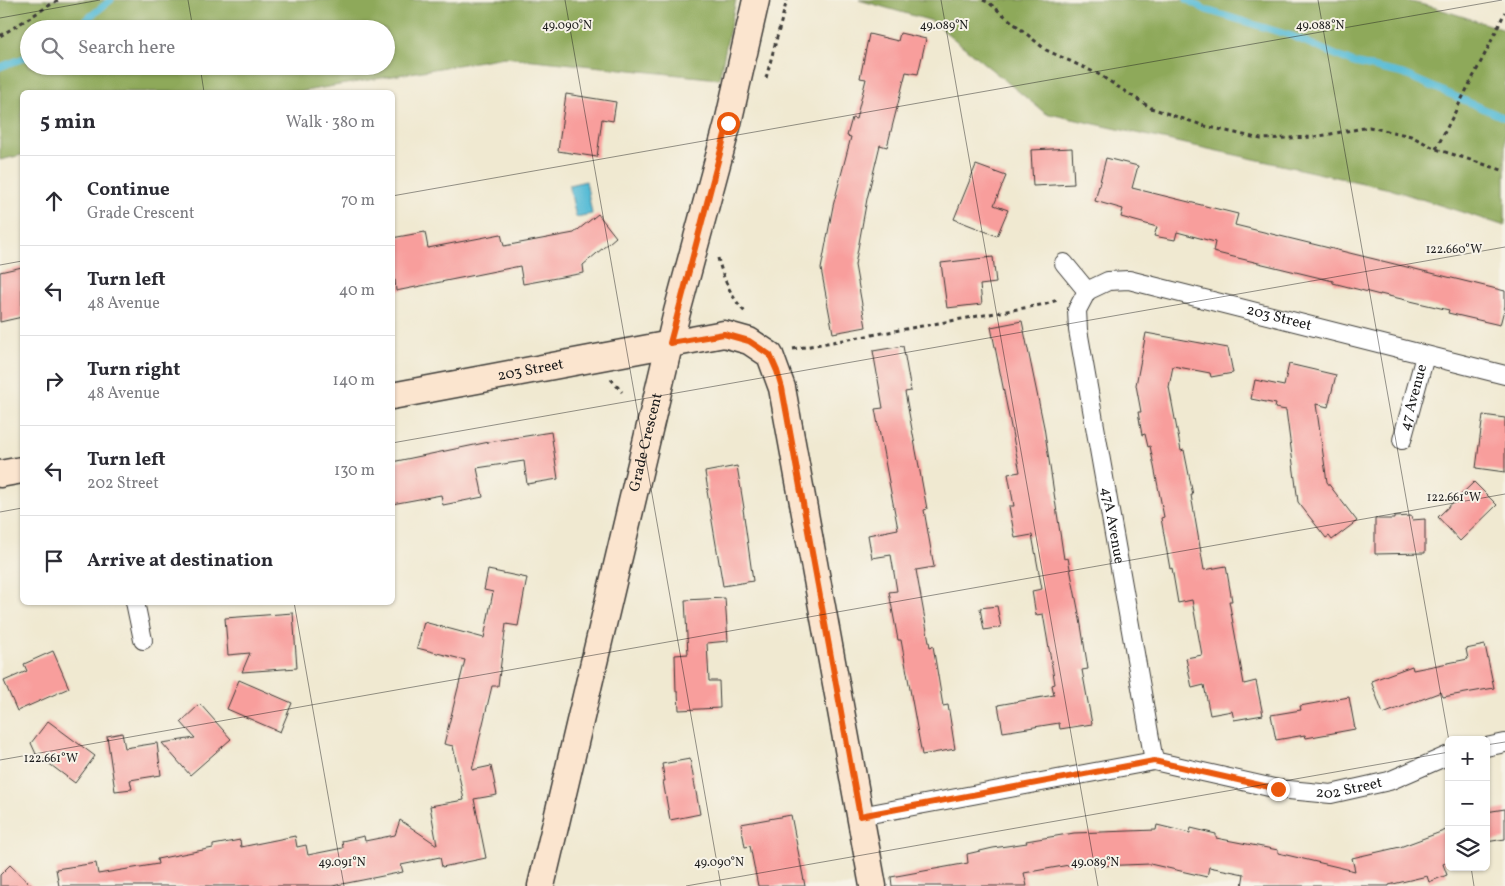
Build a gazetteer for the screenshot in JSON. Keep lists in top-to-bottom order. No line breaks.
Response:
{"streets":{"street":["203 Street","47 Avenue","Grade Crescent","47A Avenue","202 Street"]},"crossings":[["203 Street","47 Avenue"],["203 Street","Grade Crescent"],["203 Street","47A Avenue"],["203 Street","202 Street"],["47A Avenue","202 Street"]],"page":{"search":"Search here","heading":["5 min","Walk · 380 m"],"list":[["Continue","Grade Crescent","70 m"],["Turn left","48 Avenue","40 m"],["Turn right","48 Avenue","140 m"],["Turn left","202 Street","130 m"],"Arrive at destination"],"map_buttons":["+","−"]},"coordinates":["49.090°N","49.089°N","49.088°N","122.660°W","122.661°W","49.091°N"]}
